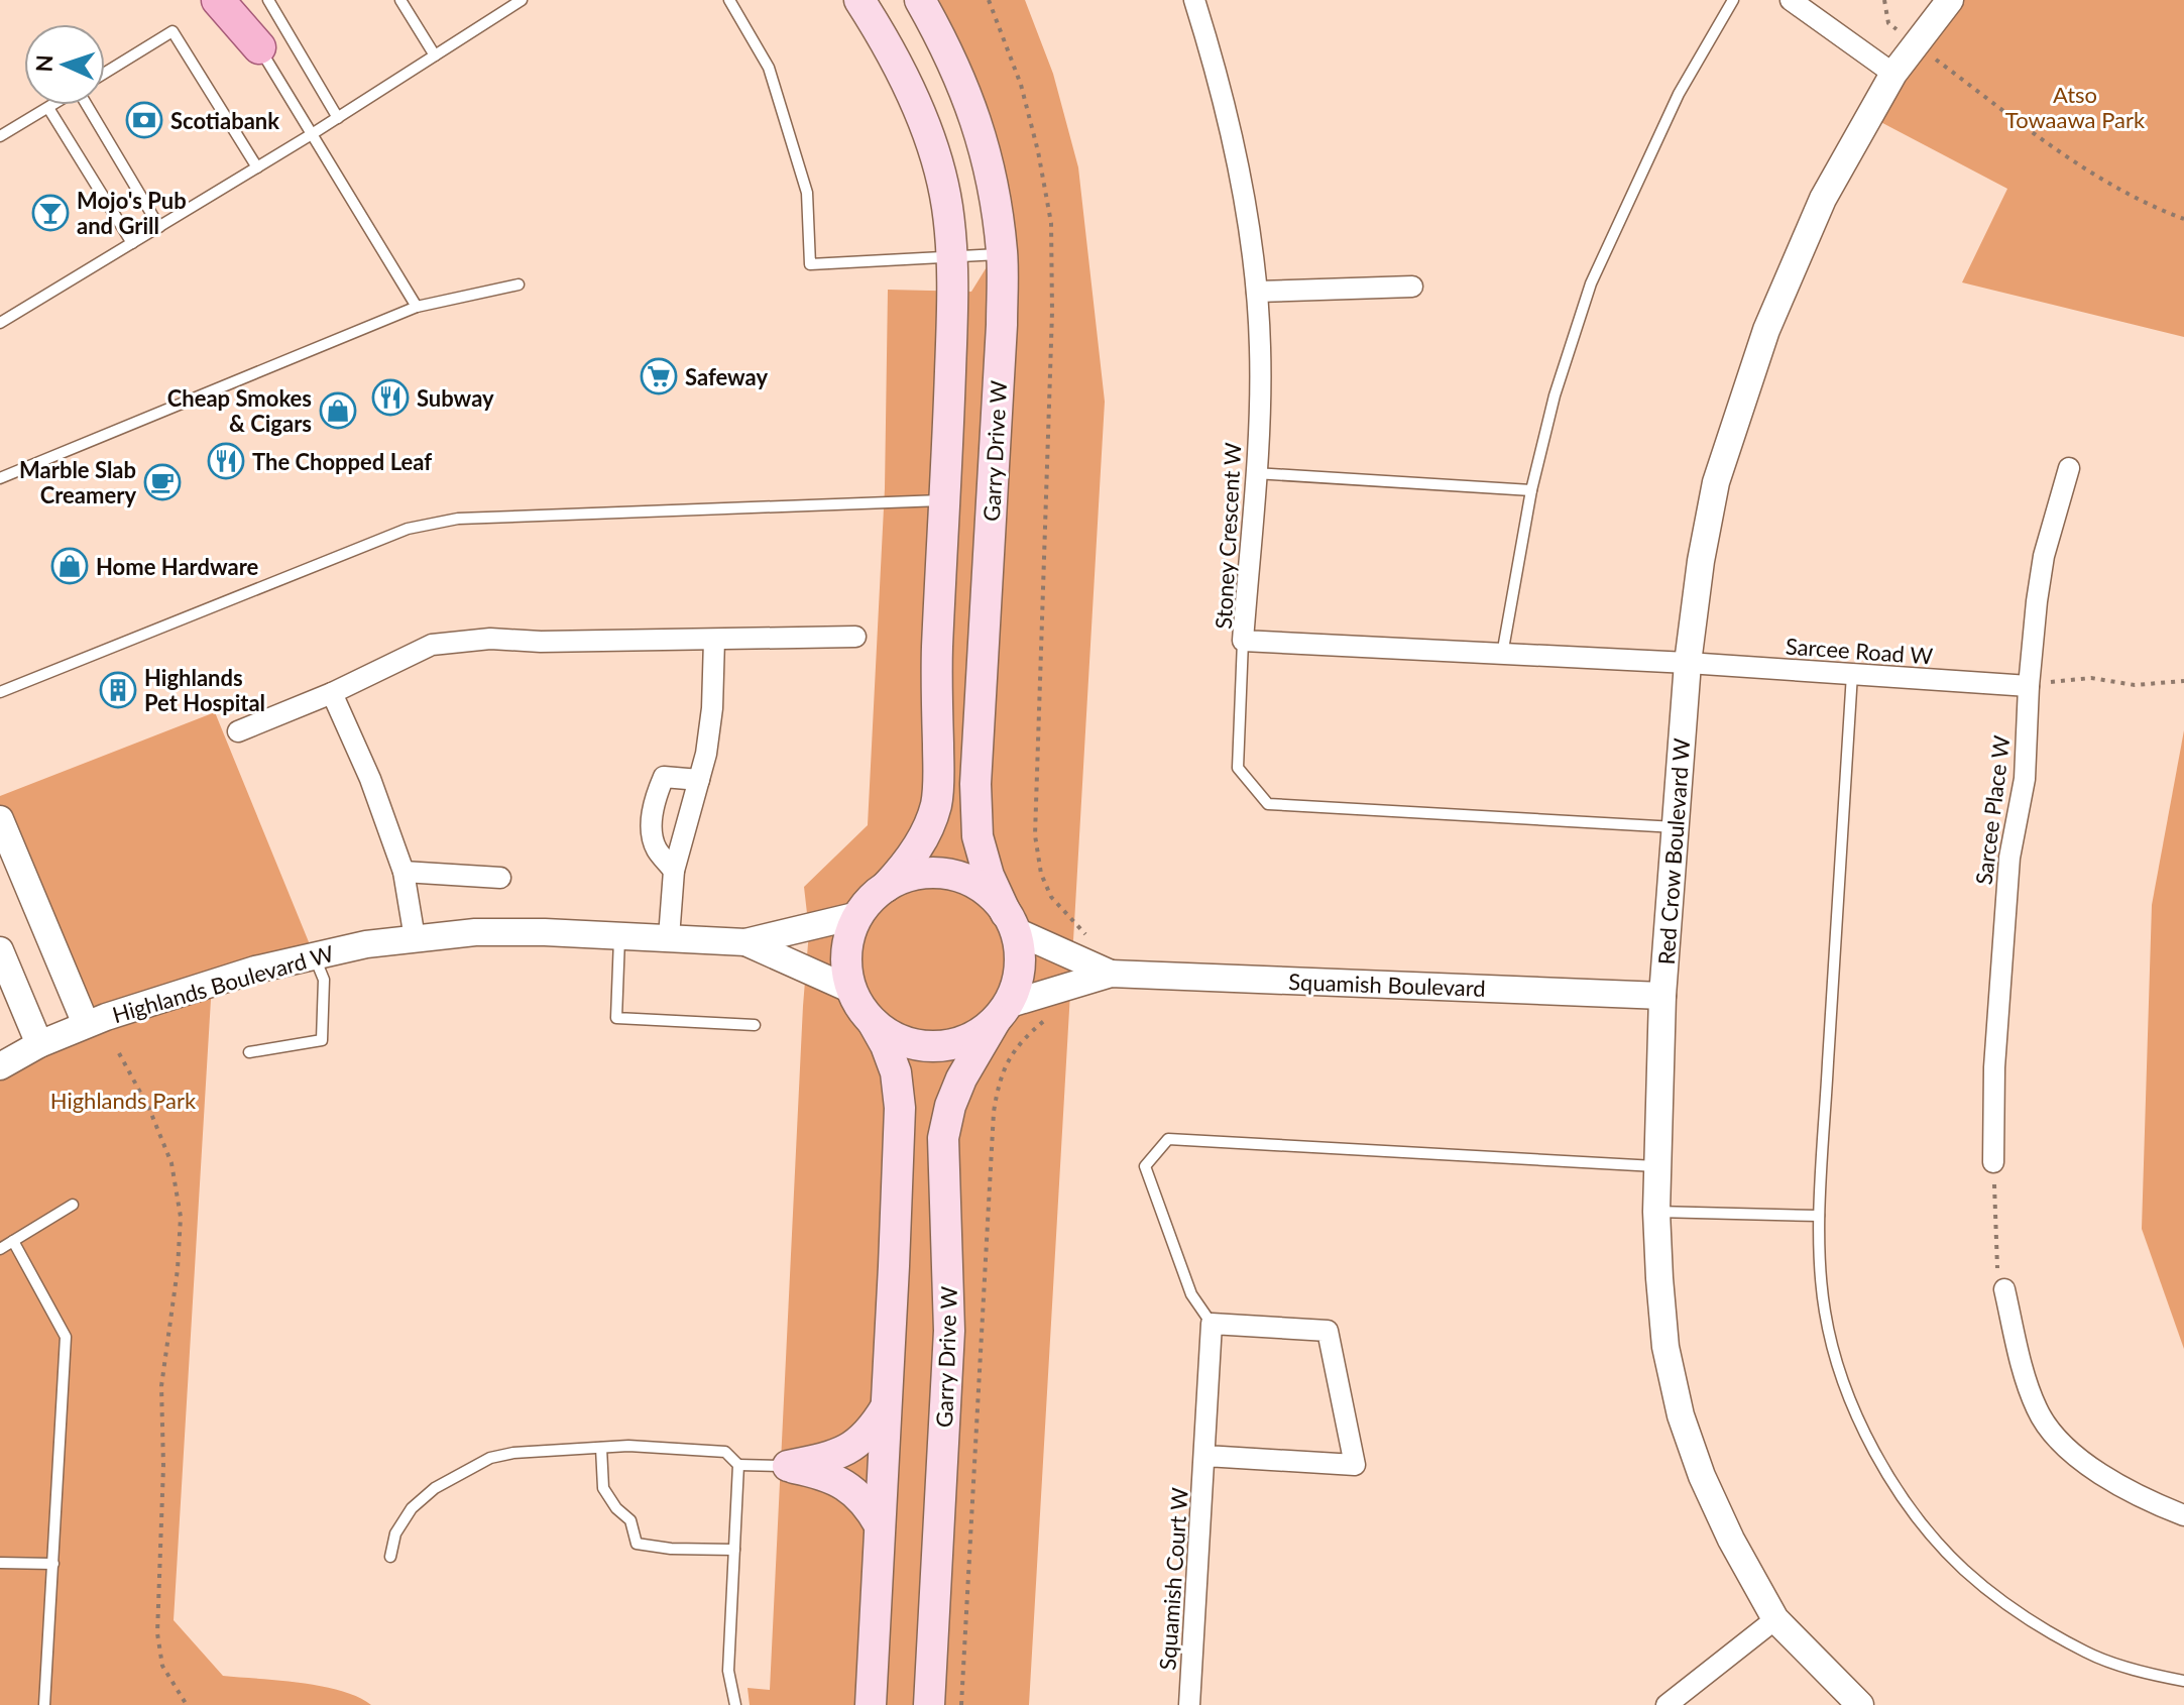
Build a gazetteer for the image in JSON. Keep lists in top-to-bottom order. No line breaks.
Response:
{"streets":{"main road":["Garry Drive W"],"street":["Stoney Crescent W","Sarcee Road W","Sarcee Place W","Red Crow Boulevard W","Highlands Boulevard W","Squamish Boulevard","Squamish Court W"]},"crossings":[["Garry Drive W","Highlands Boulevard W"],["Garry Drive W","Squamish Boulevard"],["Stoney Crescent W","Sarcee Road W"],["Stoney Crescent W","Red Crow Boulevard W"],["Sarcee Road W","Sarcee Place W"],["Sarcee Road W","Red Crow Boulevard W"],["Red Crow Boulevard W","Squamish Boulevard"],["Highlands Boulevard W","Squamish Boulevard"]],"parks":["Atso Towaawa Park","Highlands Park"],"places":{"bank":["Scotiabank"],"bar":["Mojo's Pub and Grill"],"supermarket":["Safeway"],"restaurant":["Subway","The Chopped Leaf"],"shop":["Cheap Smokes & Cigars","Home Hardware"],"cafe":["Marble Slab Creamery"],"building":["Highlands Pet Hospital"]},"north":"left"}
